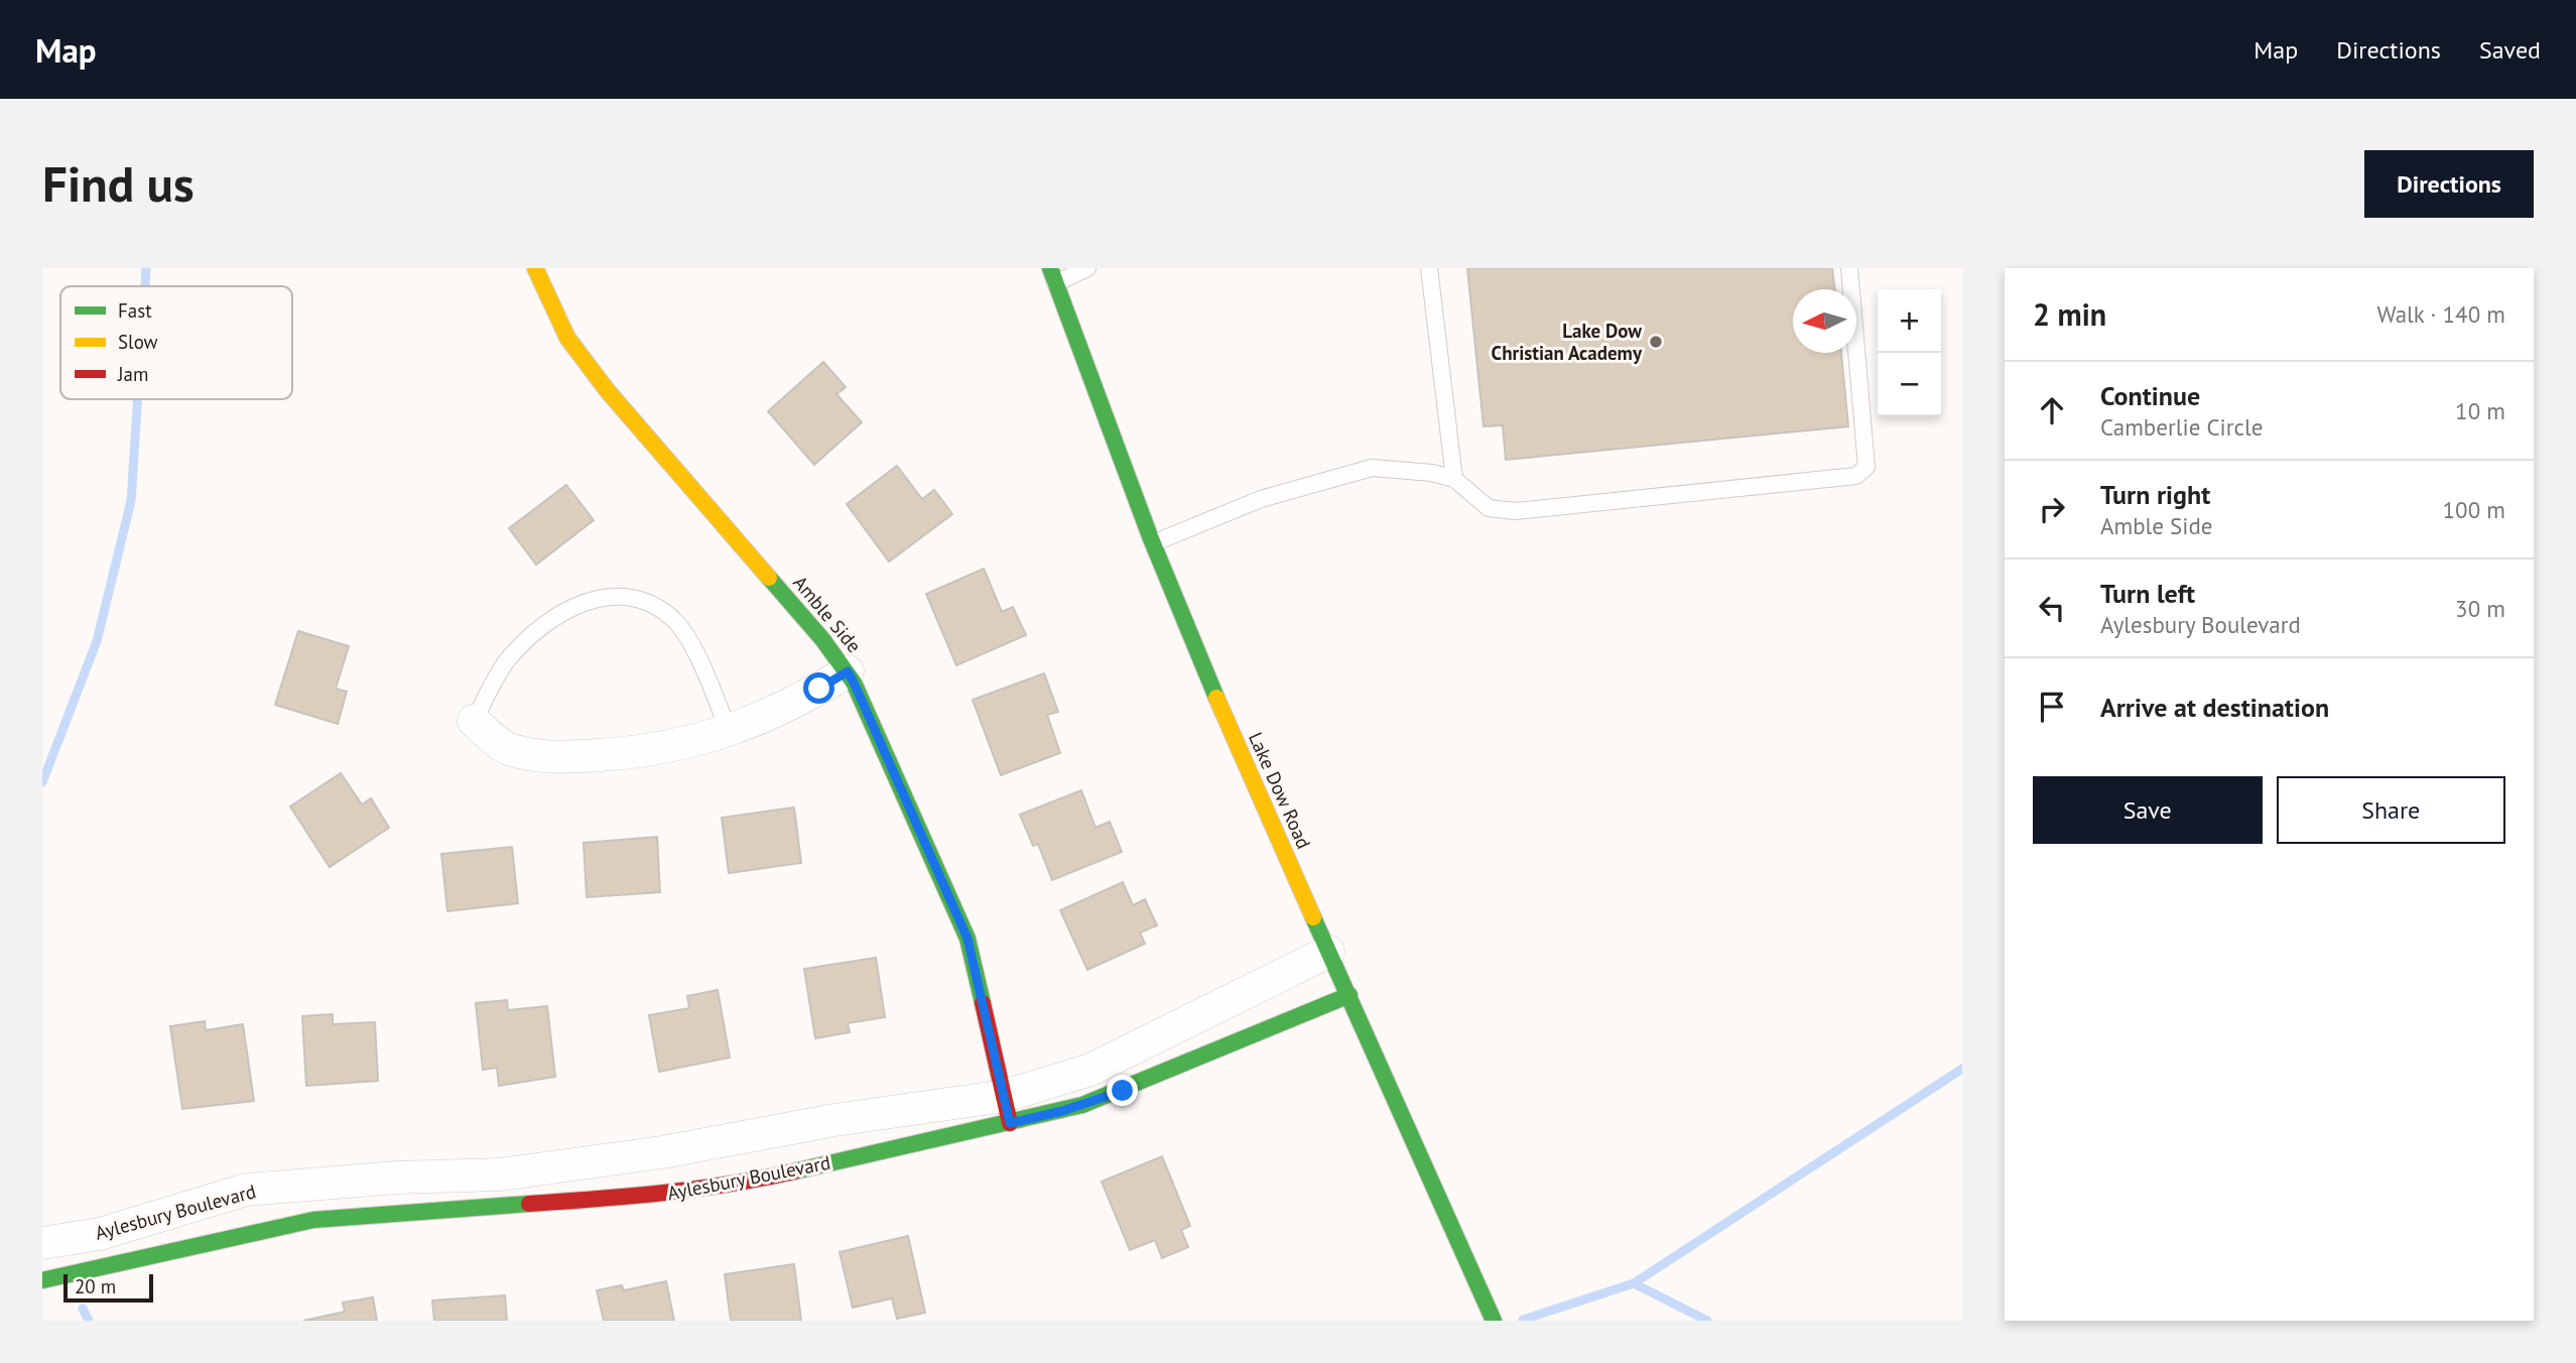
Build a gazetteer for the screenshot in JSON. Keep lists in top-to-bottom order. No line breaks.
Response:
{"streets":{"street":["Amble Side","Lake Dow Road","Aylesbury Boulevard"]},"crossings":[["Amble Side","Aylesbury Boulevard"],["Lake Dow Road","Aylesbury Boulevard"]],"places":["Lake Dow Christian Academy"],"legend":["Fast","Slow","Jam"],"scale_bar":"20 m","north":"left","page":{"header":"Map","nav":["Map","Directions","Saved"],"buttons":["Directions",["Save","Share"]],"title":"Find us","heading":["2 min","Walk · 140 m"],"map_buttons":["+","−"],"list":[["Continue","Camberlie Circle","10 m"],["Turn right","Amble Side","100 m"],["Turn left","Aylesbury Boulevard","30 m"],"Arrive at destination"],"scale":"20 m"}}
